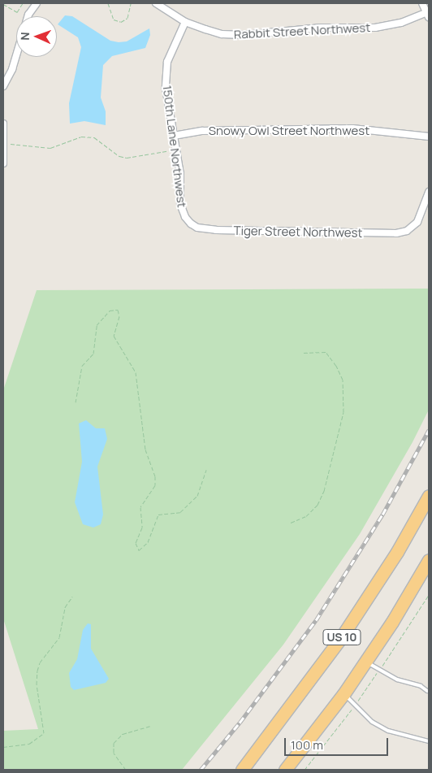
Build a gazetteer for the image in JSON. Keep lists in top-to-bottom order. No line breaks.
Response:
{"streets":{"highway":["US 10"],"street":["Rabbit Street Northwest","Snowy Owl Street Northwest","150th Lane Northwest","Tiger Street Northwest"]},"crossings":[["Rabbit Street Northwest","150th Lane Northwest"],["Snowy Owl Street Northwest","150th Lane Northwest"],["150th Lane Northwest","Tiger Street Northwest"]],"scale_bar":"100 m","north":"left"}
